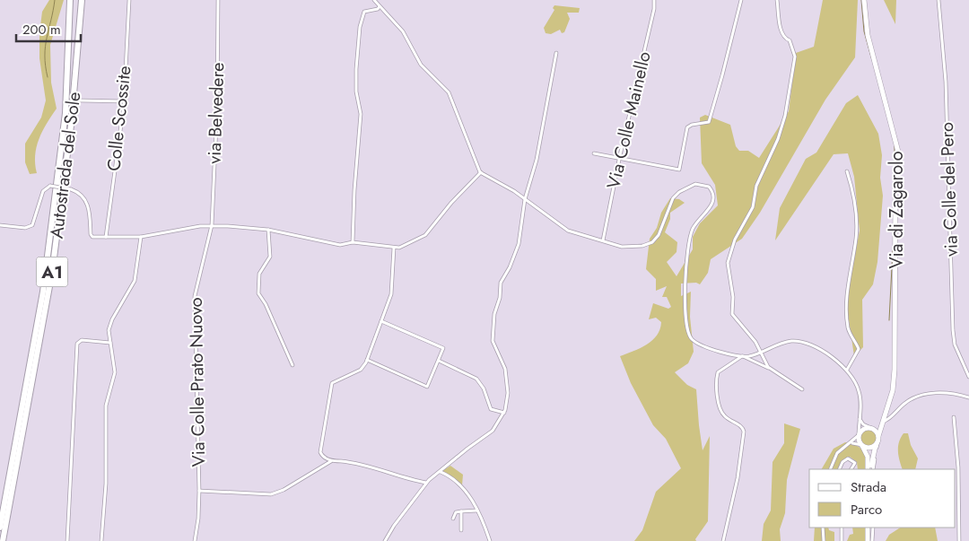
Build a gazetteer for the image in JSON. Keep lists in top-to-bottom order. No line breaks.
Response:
{"streets":{"highway":["Autostrada del Sole","A1"],"main road":["Via di Zagarolo"],"street":["via Belvedere","Colle Scossite","Via Colle Mainello","via Colle del Pero","Via Colle Prato Nuovo"]},"crossings":[["via Belvedere","Via Colle Prato Nuovo"]],"legend":["Strada","Parco"],"scale_bar":"200 m"}
